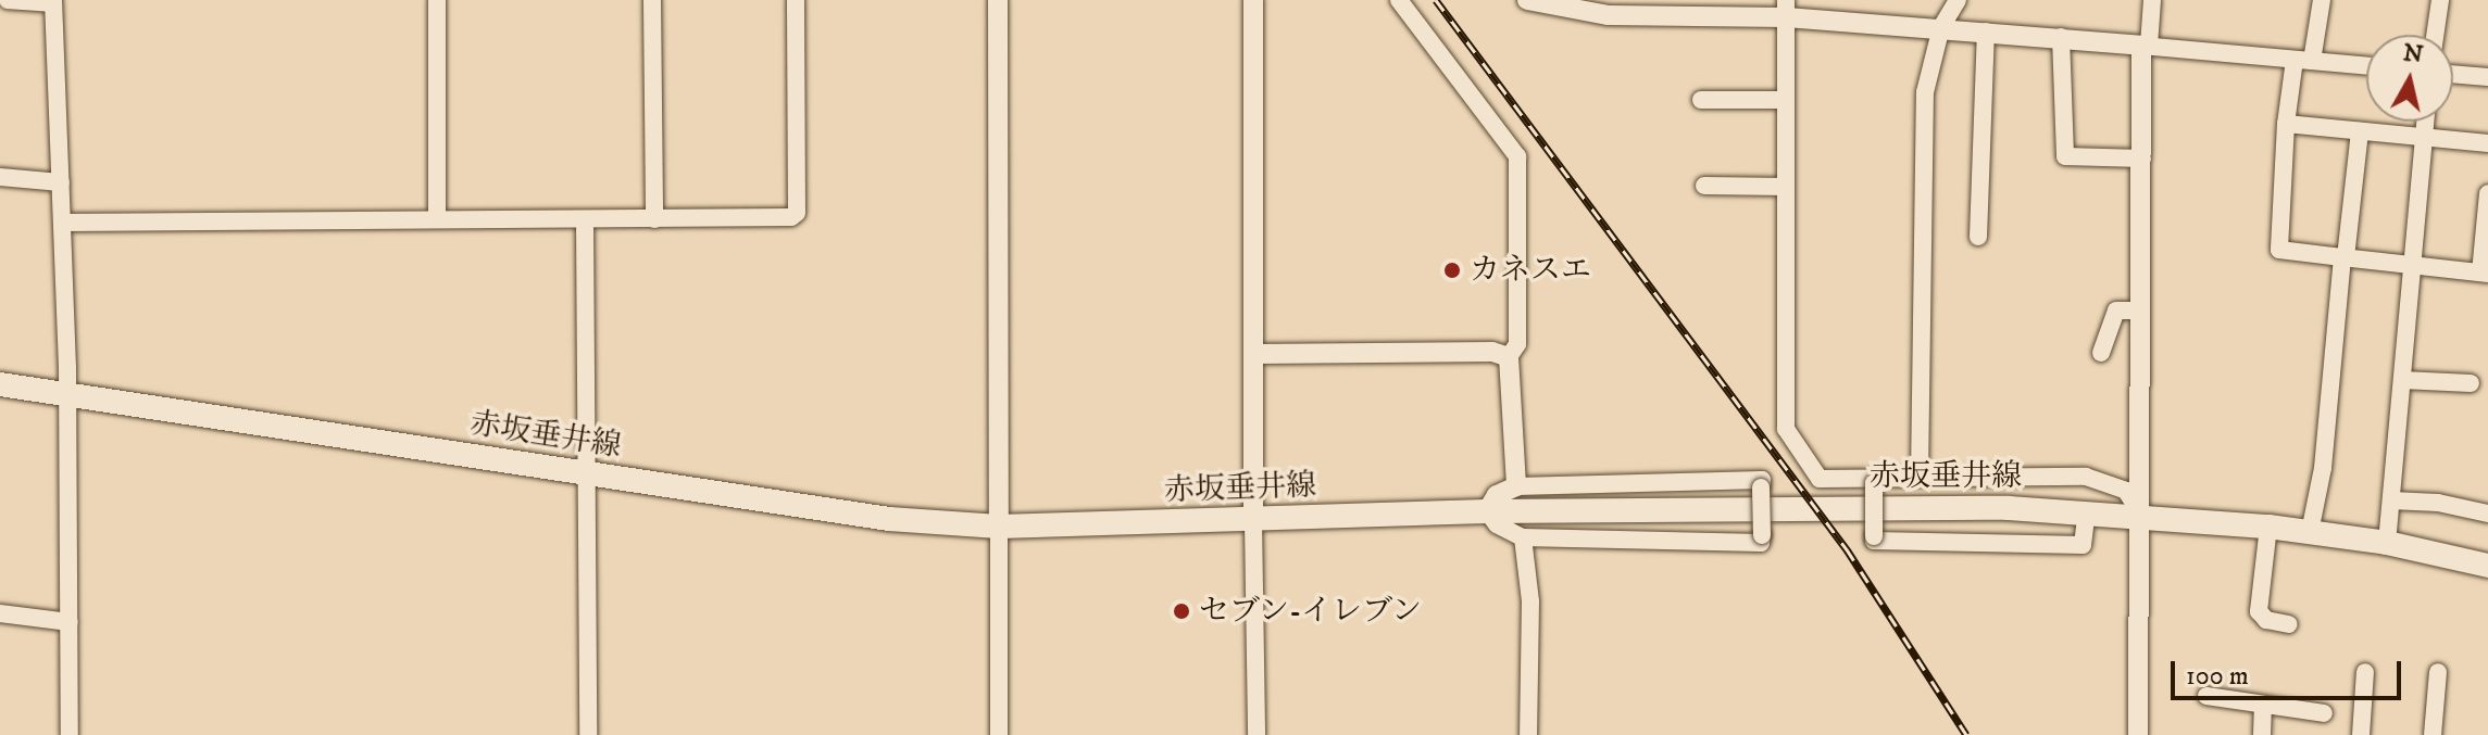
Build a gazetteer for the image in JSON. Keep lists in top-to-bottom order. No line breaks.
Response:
{"streets":{"main road":["赤坂垂井線"]},"places":["カネスエ","セブン-イレブン"],"scale_bar":"100 m","north":"top"}
